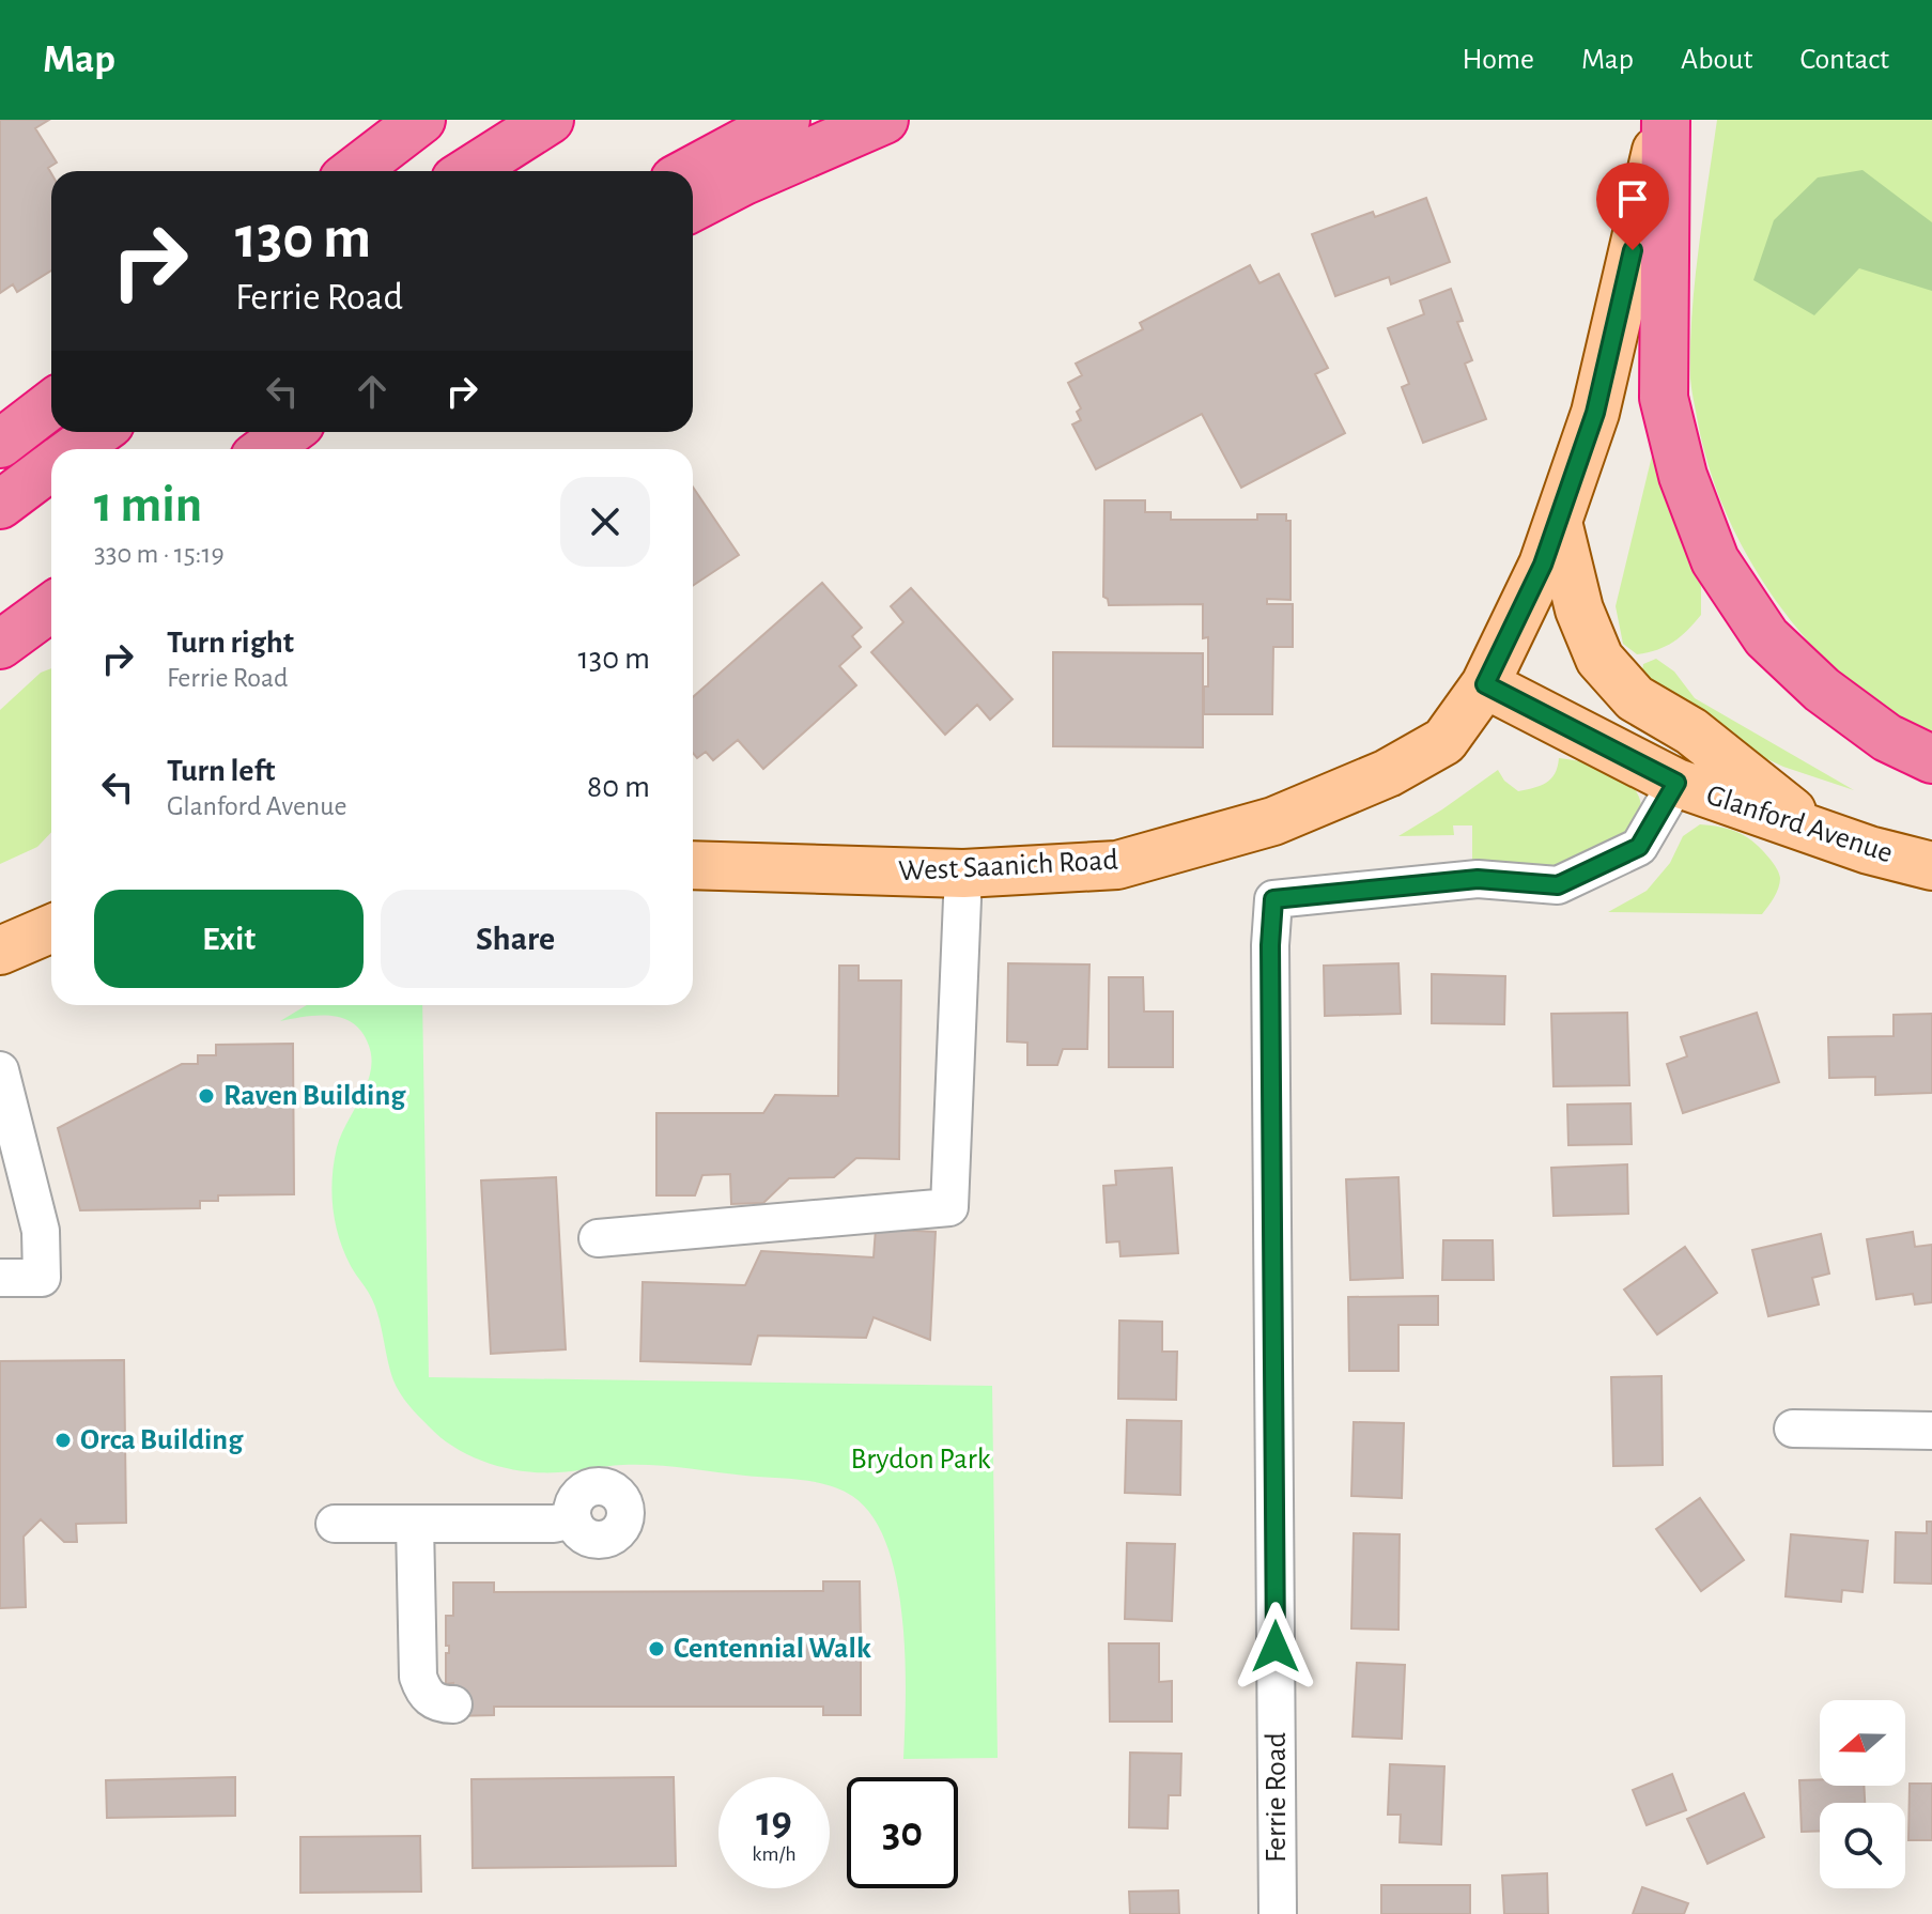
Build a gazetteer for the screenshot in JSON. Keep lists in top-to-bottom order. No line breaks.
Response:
{"streets":{"main road":["Glanford Avenue","West Saanich Road"],"street":["Ferrie Road"]},"crossings":[["Glanford Avenue","West Saanich Road"],["Glanford Avenue","Ferrie Road"]],"parks":["Brydon Park"],"places":["Raven Building","Orca Building","Centennial Walk"],"north":"left","page":{"header":"Map","nav":["Home","Map","About","Contact"],"turn":["130 m","Ferrie Road"],"heading":["1 min","330 m · 15:19"],"list":[{"name":"Turn right","note":"Ferrie Road","value":"130 m"},{"name":"Turn left","note":"Glanford Avenue","value":"80 m"}],"buttons":["Exit","Share"],"speed":"19 km/h","limit":"30"}}
